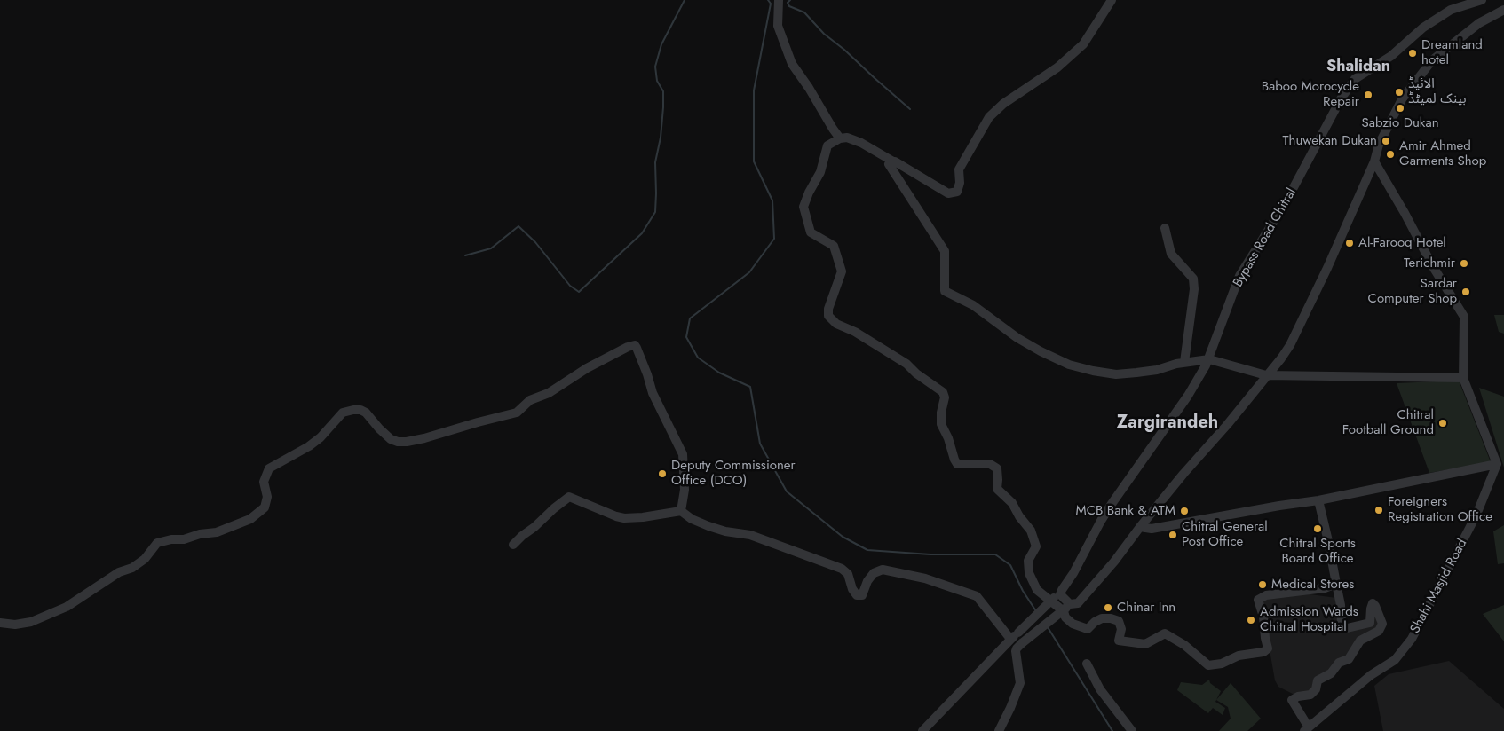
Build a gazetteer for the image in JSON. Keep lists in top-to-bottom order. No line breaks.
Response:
{"streets":{"street":["Bypass Road Chitral","Shahi Masjid Road"]},"districts":["Shalidan","Zargirandeh"],"places":["Dreamland hotel","الائیڈ بینک لمیٹڈ","Baboo Morocycle Repair","Sabzio Dukan","Thuwekan Dukan","Amir Ahmed Garments Shop","Al-Farooq Hotel","Terichmir","Sardar Computer Shop","Chitral Football Ground","Deputy Commissioner Office (DCO)","Foreigners Registration Office","MCB Bank & ATM","Chitral Sports Board Office","Chitral General Post Office","Medical Stores","Chinar Inn","Admission Wards Chitral Hospital"]}
